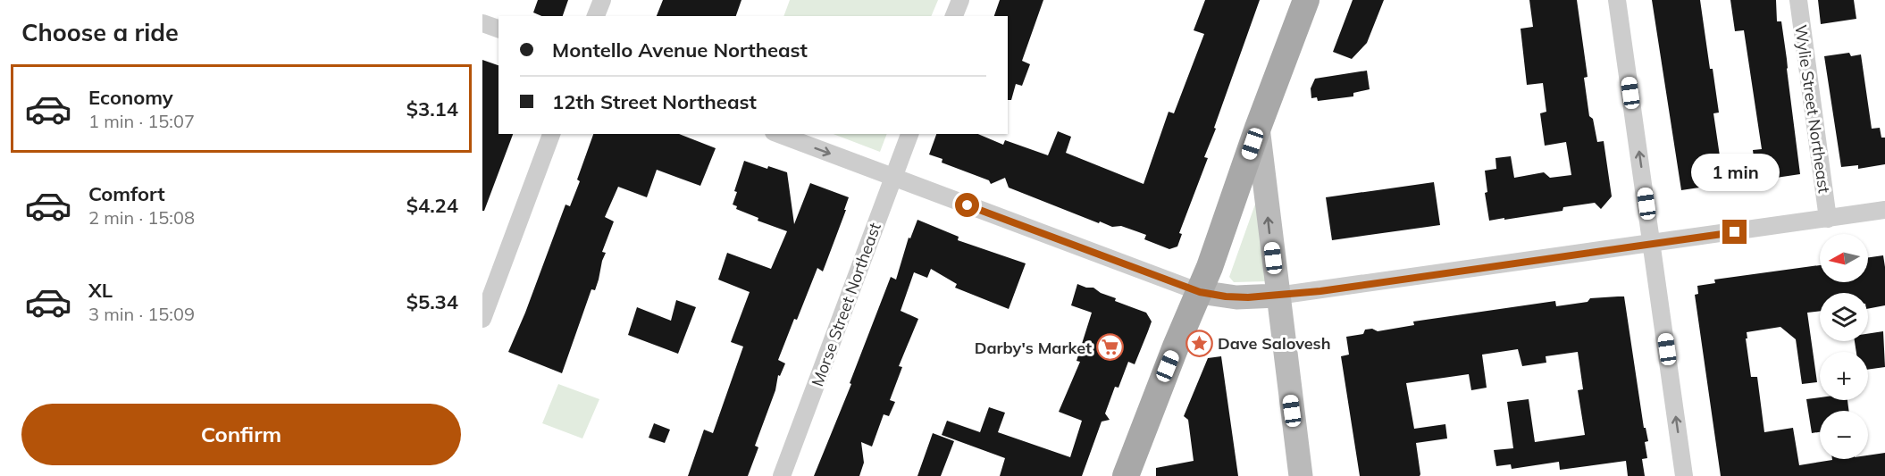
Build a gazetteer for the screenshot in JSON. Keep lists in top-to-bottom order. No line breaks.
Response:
{"streets":{"street":["Wylie Street Northeast","Morse Street Northeast"]},"places":{"place":["Dave Salovesh"],"supermarket":["Darby's Market"]},"north":"left","page":{"heading":"Choose a ride","banner":["Montello Avenue Northeast","12th Street Northeast"],"list":[{"name":"Economy","note":"1 min · 15:07","value":"$3.14"},{"name":"Comfort","note":"2 min · 15:08","value":"$4.24"},{"name":"XL","note":"3 min · 15:09","value":"$5.34"}],"bubble":"1 min","map_buttons":["+","−"],"buttons":"Confirm"}}
